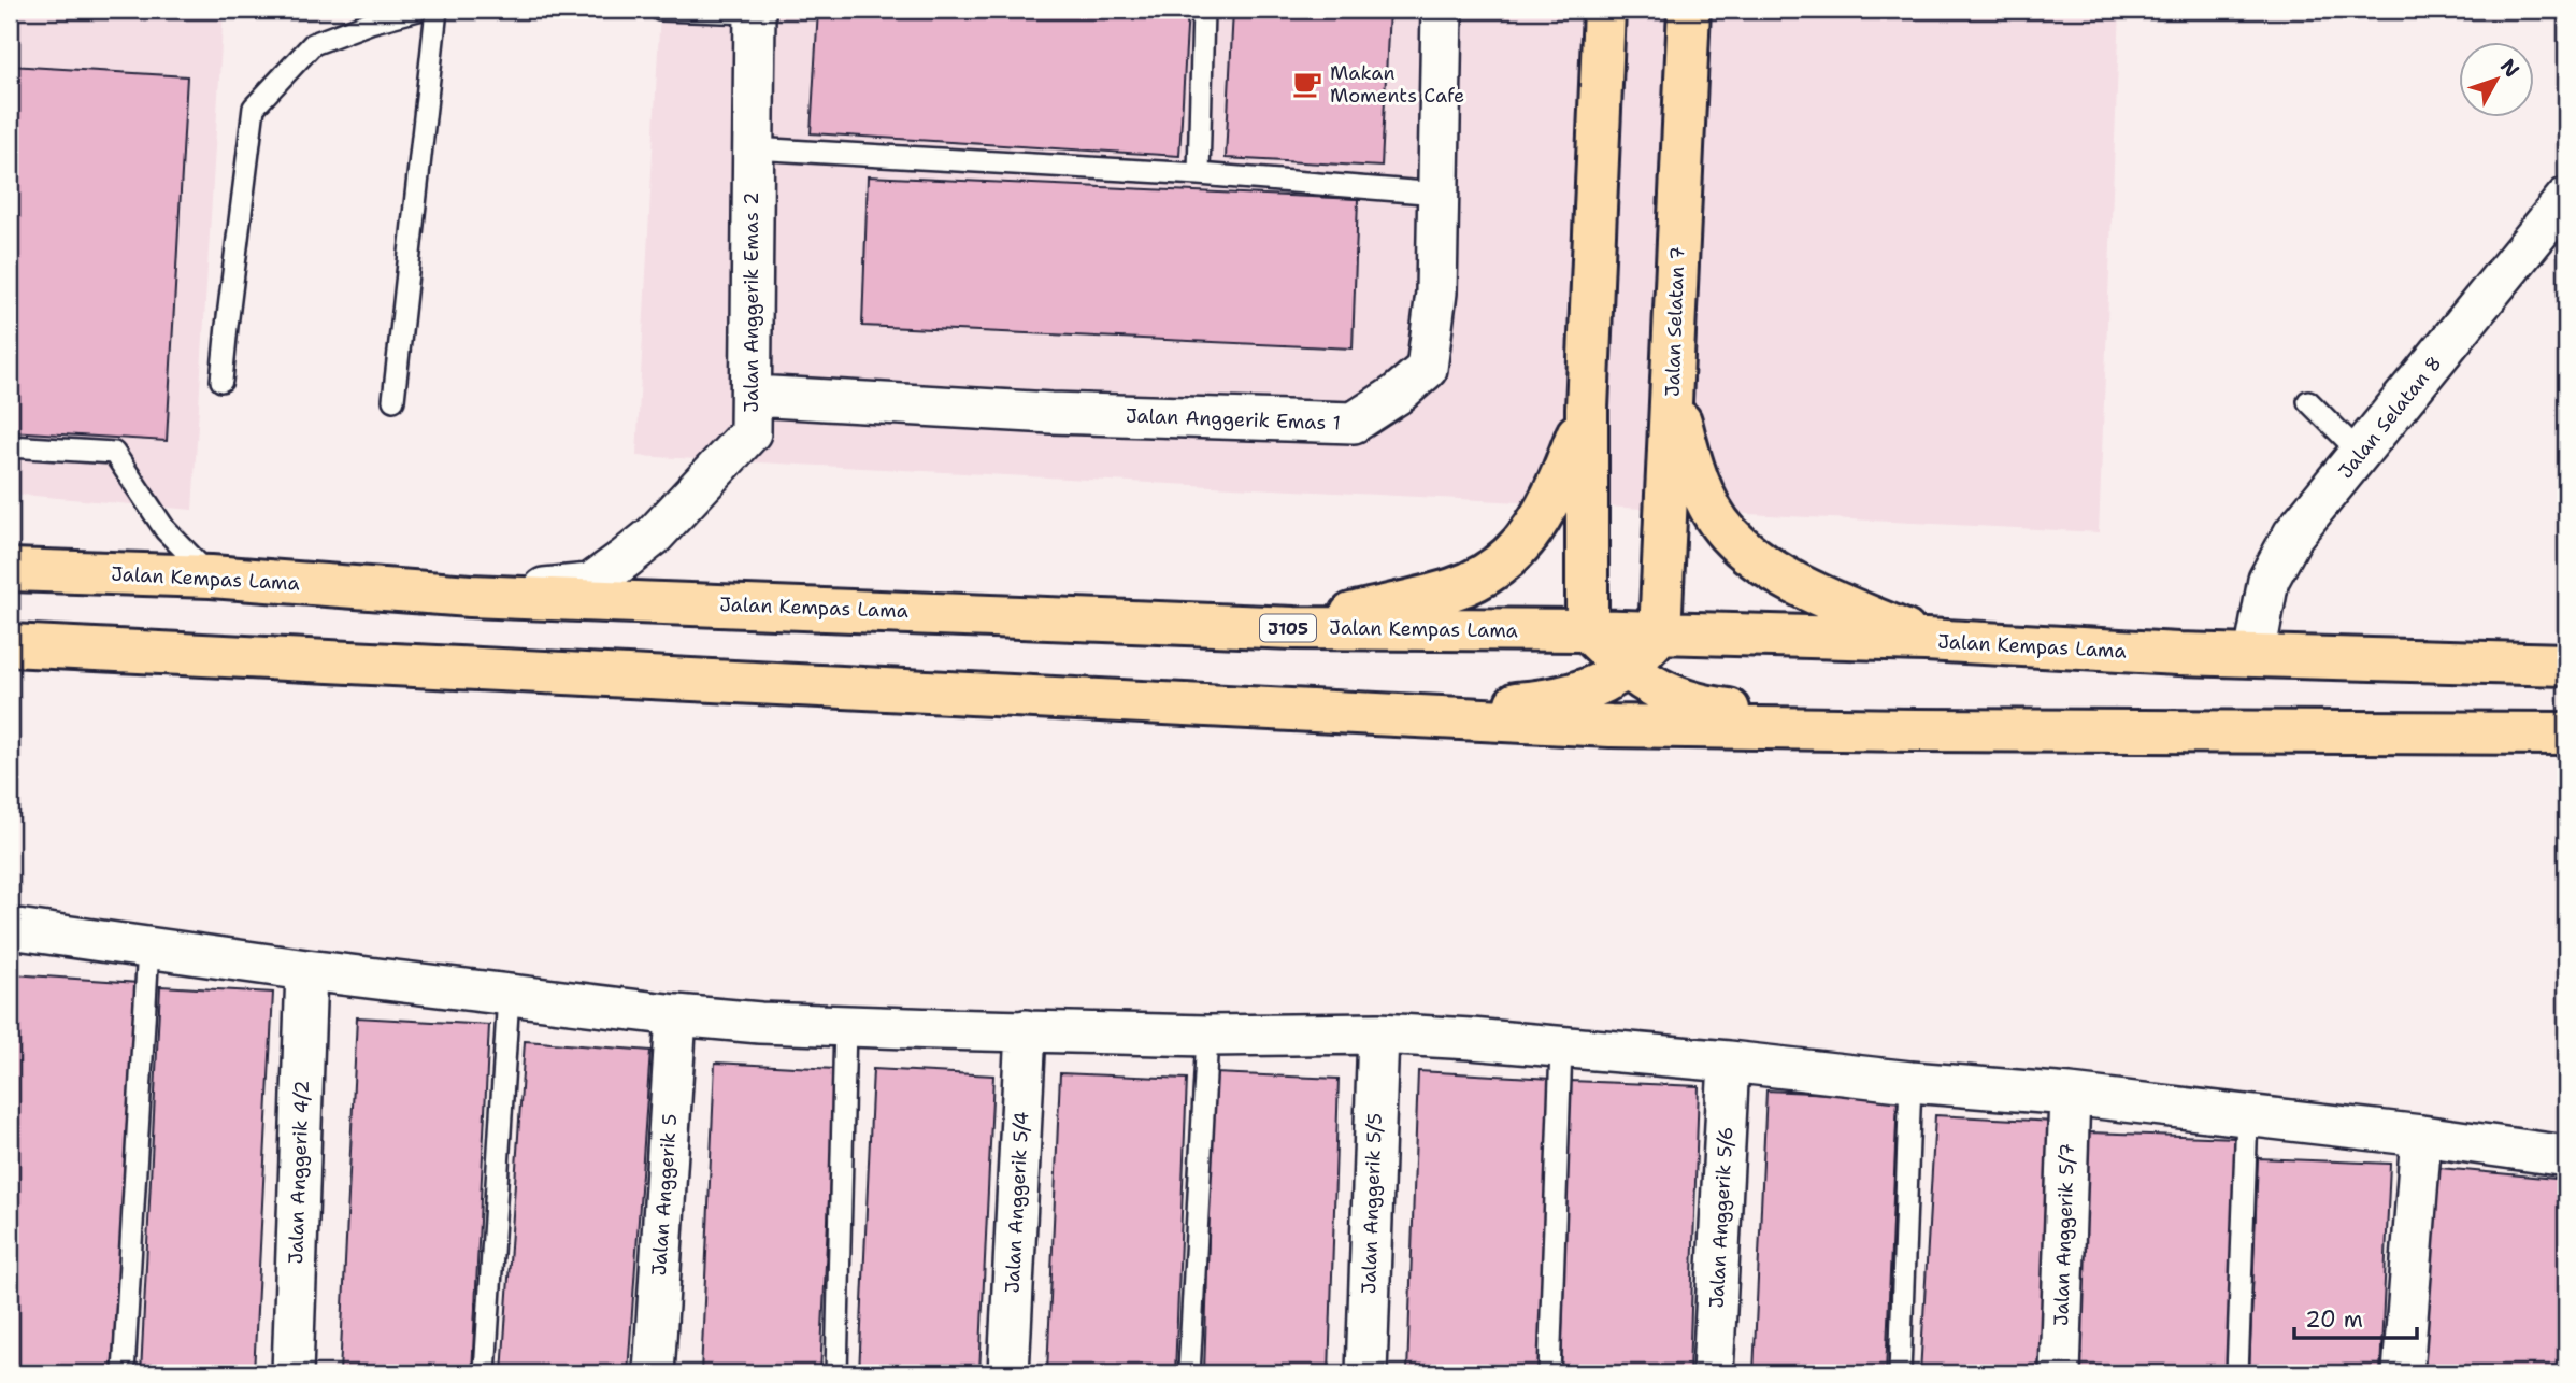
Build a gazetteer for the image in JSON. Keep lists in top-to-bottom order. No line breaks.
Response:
{"streets":{"main road":["Jalan Selatan 7","Jalan Kempas Lama","J105"],"street":["Jalan Anggerik Emas 2","Jalan Selatan 8","Jalan Anggerik Emas 1","Jalan Anggerik 4/2","Jalan Anggerik 5","Jalan Anggerik 5/4","Jalan Anggerik 5/5","Jalan Anggerik 5/6","Jalan Anggerik 5/7"]},"crossings":[["Jalan Anggerik Emas 2","Jalan Anggerik Emas 1"],["Jalan Anggerik Emas 2","Jalan Kempas Lama"],["Jalan Selatan 7","Jalan Kempas Lama"],["Jalan Selatan 8","Jalan Kempas Lama"]],"places":{"cafe":["Makan Moments Cafe"]},"scale_bar":"20 m","north":"top right"}
